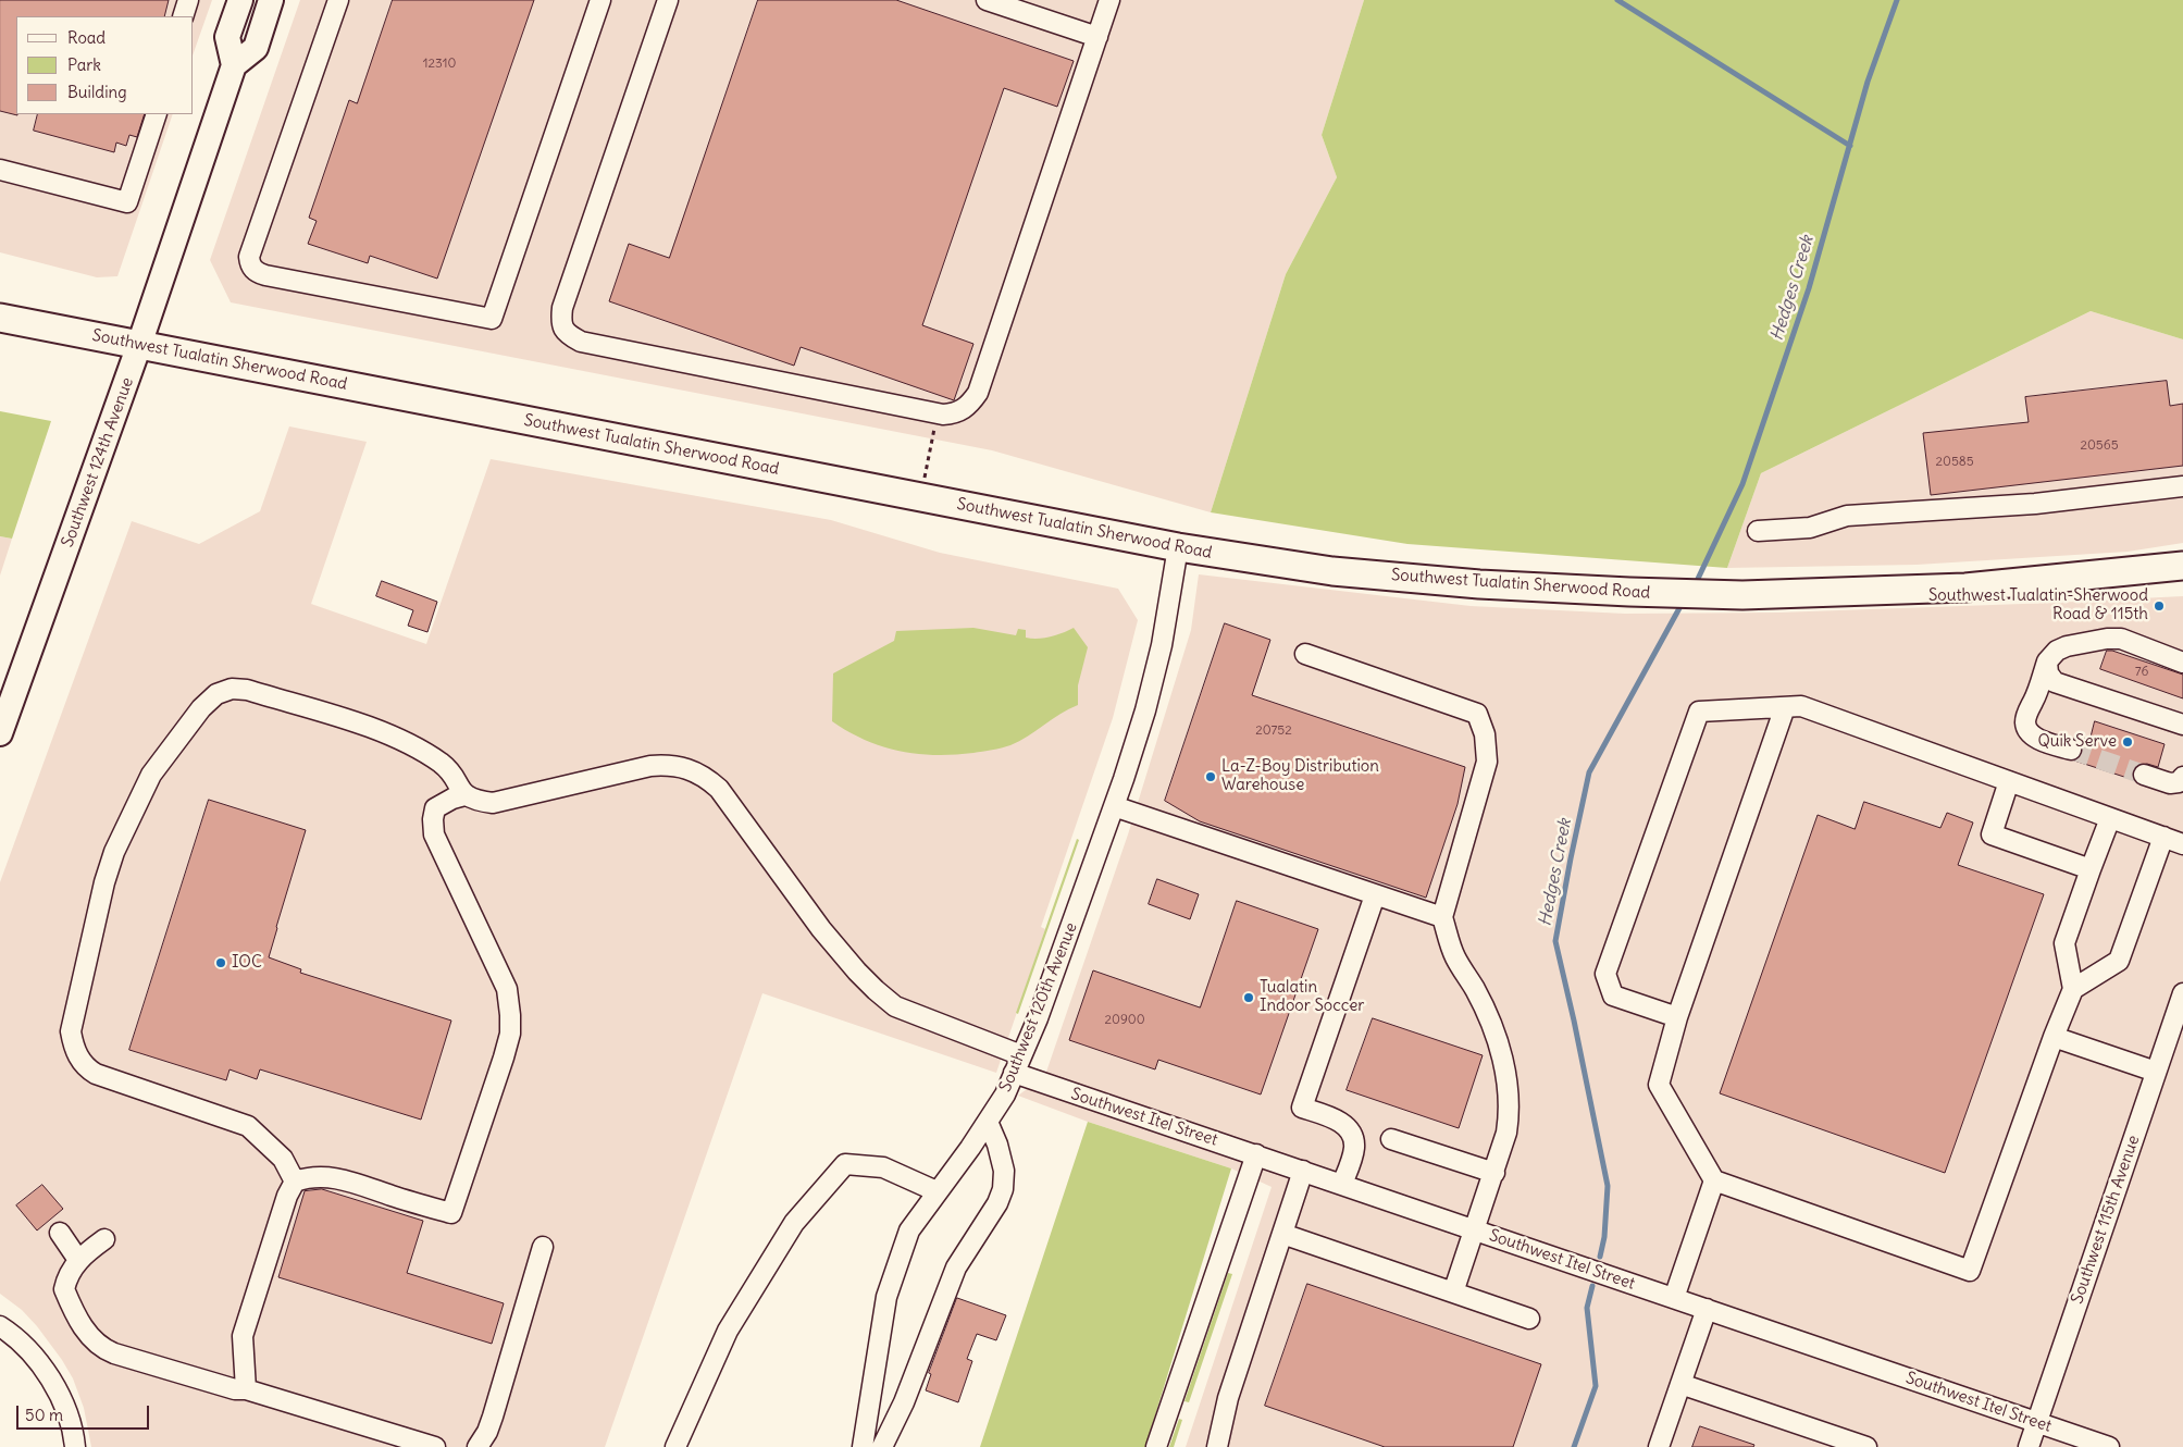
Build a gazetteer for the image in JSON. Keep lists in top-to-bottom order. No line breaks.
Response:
{"streets":{"highway":["Southwest Tualatin Sherwood Road"],"main road":["Southwest 124th Avenue"],"street":["Southwest 120th Avenue","Southwest Itel Street","Southwest 115th Avenue"]},"crossings":[["Southwest Tualatin Sherwood Road","Southwest 124th Avenue"],["Southwest Tualatin Sherwood Road","Southwest 120th Avenue"],["Southwest 120th Avenue","Southwest Itel Street"],["Southwest Itel Street","Southwest 115th Avenue"]],"water":["Hedges Creek"],"places":["Southwest Tualatin-Sherwood Road & 115th","Quik Serve","La-Z-Boy Distribution Warehouse","IOC","Tualatin Indoor Soccer"],"house_numbers":["12310","20565","20585","76","20752","20900"],"legend":["Road","Park","Building"],"scale_bar":"50 m"}
